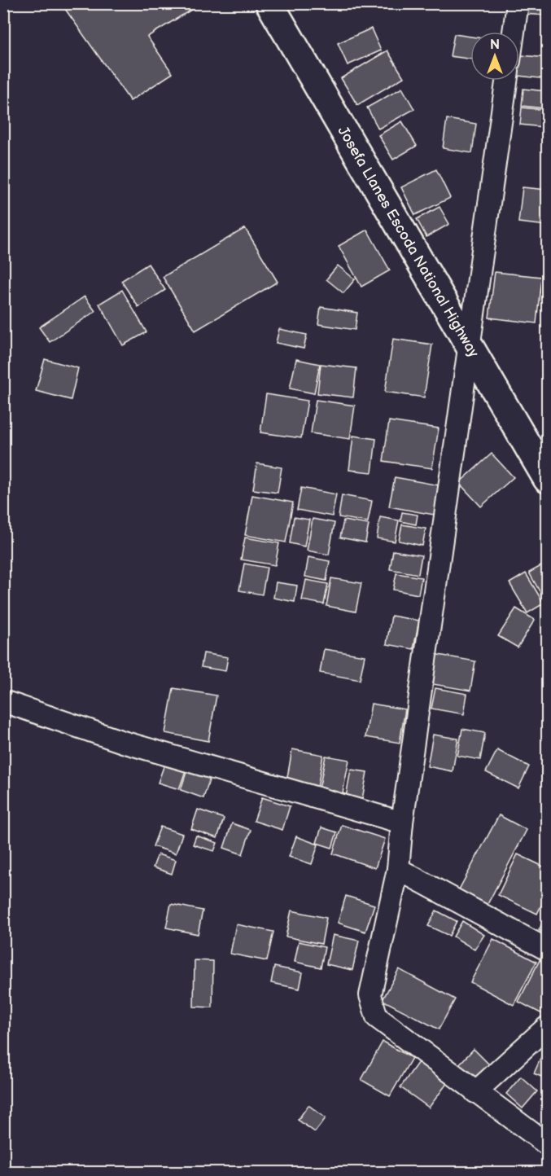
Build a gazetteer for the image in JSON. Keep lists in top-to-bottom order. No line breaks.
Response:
{"streets":{"main road":["Josefa Llanes Escoda National Highway"]},"north":"top"}
